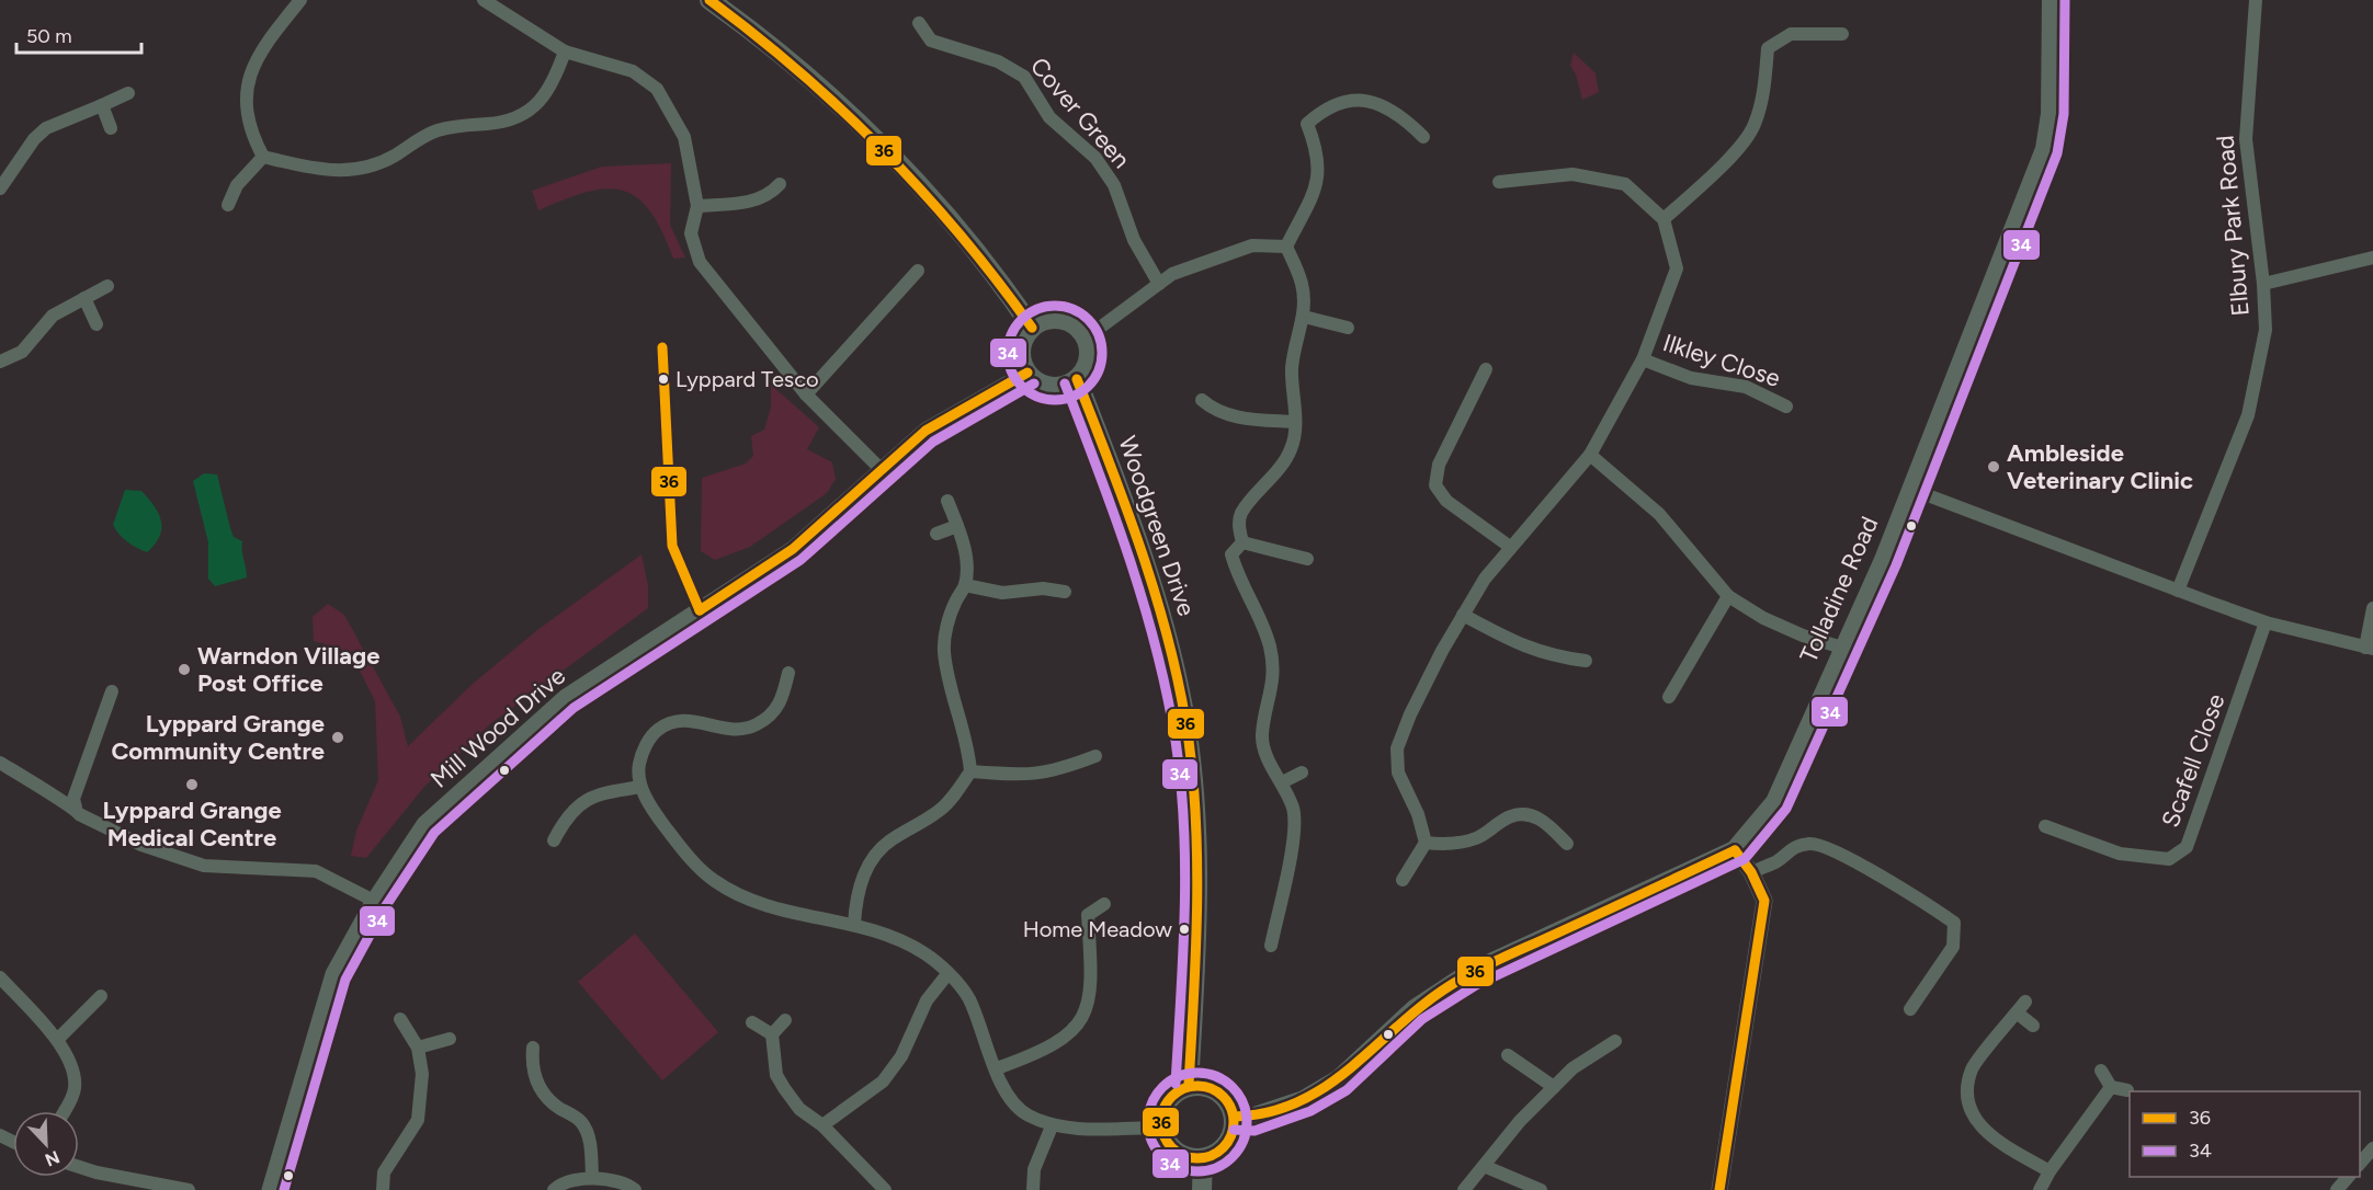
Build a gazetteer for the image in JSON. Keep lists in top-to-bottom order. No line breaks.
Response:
{"streets":{"main road":["Woodgreen Drive","Tolladine Road"],"street":["Cover Green","Elbury Park Road","Ilkley Close","Mill Wood Drive","Scafell Close"]},"crossings":[["Woodgreen Drive","Mill Wood Drive"]],"places":["Lyppard Tesco","Ambleside Veterinary Clinic","Warndon Village Post Office","Lyppard Grange Community Centre","Lyppard Grange Medical Centre","Home Meadow"],"lines":["transit line 36","transit line 34"],"legend":["36","34"],"scale_bar":"50 m","north":"bottom right"}
